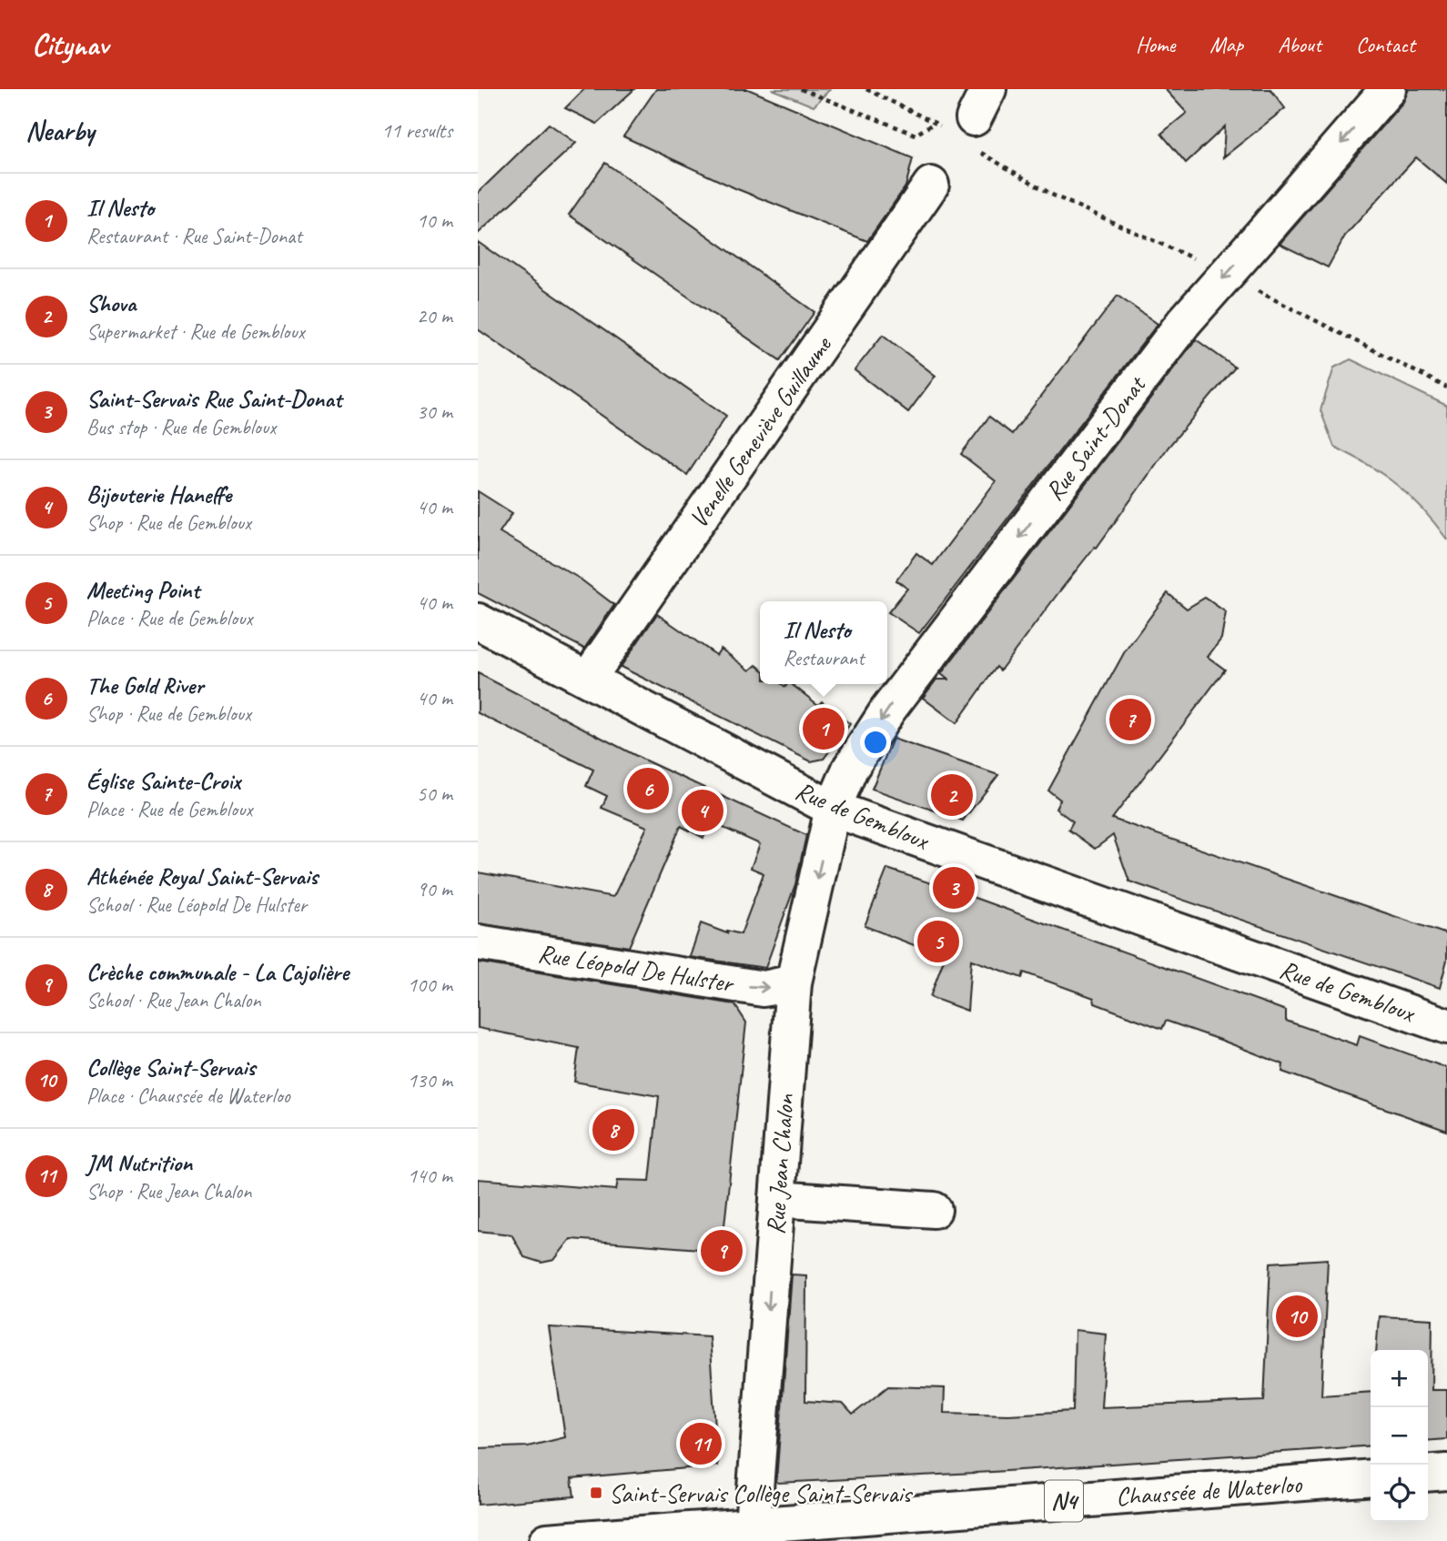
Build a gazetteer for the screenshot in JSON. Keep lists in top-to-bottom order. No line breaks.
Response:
{"streets":{"street":["Venelle Geneviève Guillaume","Rue Saint-Donat","Rue de Gembloux","Rue Léopold De Hulster","Rue Jean Chalon","Chaussée de Waterloo","N4"]},"crossings":[["Venelle Geneviève Guillaume","Rue de Gembloux"],["Rue Saint-Donat","Rue de Gembloux"],["Rue Saint-Donat","Rue Jean Chalon"],["Rue de Gembloux","Rue Jean Chalon"],["Rue Léopold De Hulster","Rue Jean Chalon"],["Rue Jean Chalon","Chaussée de Waterloo"]],"one_way":["Rue Saint-Donat","Rue Léopold De Hulster","Rue Jean Chalon"],"places":{"transit":["Saint-Servais Collège Saint-Servais"]},"page":{"header":"Citynav","nav":["Home","Map","About","Contact"],"heading":["Nearby","11 results"],"list":[{"mark":"1","name":"Il Nesto","note":"Restaurant · Rue Saint-Donat","value":"10 m"},{"mark":"2","name":"Shova","note":"Supermarket · Rue de Gembloux","value":"20 m"},{"mark":"3","name":"Saint-Servais Rue Saint-Donat","note":"Bus stop · Rue de Gembloux","value":"30 m"},{"mark":"4","name":"Bijouterie Haneffe","note":"Shop · Rue de Gembloux","value":"40 m"},{"mark":"5","name":"Meeting Point","note":"Place · Rue de Gembloux","value":"40 m"},{"mark":"6","name":"The Gold River","note":"Shop · Rue de Gembloux","value":"40 m"},{"mark":"7","name":"Église Sainte-Croix","note":"Place · Rue de Gembloux","value":"50 m"},{"mark":"8","name":"Athénée Royal Saint-Servais","note":"School · Rue Léopold De Hulster","value":"90 m"},{"mark":"9","name":"Crèche communale - La Cajolière","note":"School · Rue Jean Chalon","value":"100 m"},{"mark":"10","name":"Collège Saint-Servais","note":"Place · Chaussée de Waterloo","value":"130 m"},{"mark":"11","name":"JM Nutrition","note":"Shop · Rue Jean Chalon","value":"140 m"}],"popup":["Il Nesto","Restaurant"],"pins":["7","1","6","2","4","3","5","8","9","10","11"],"map_buttons":["+","−"]}}
